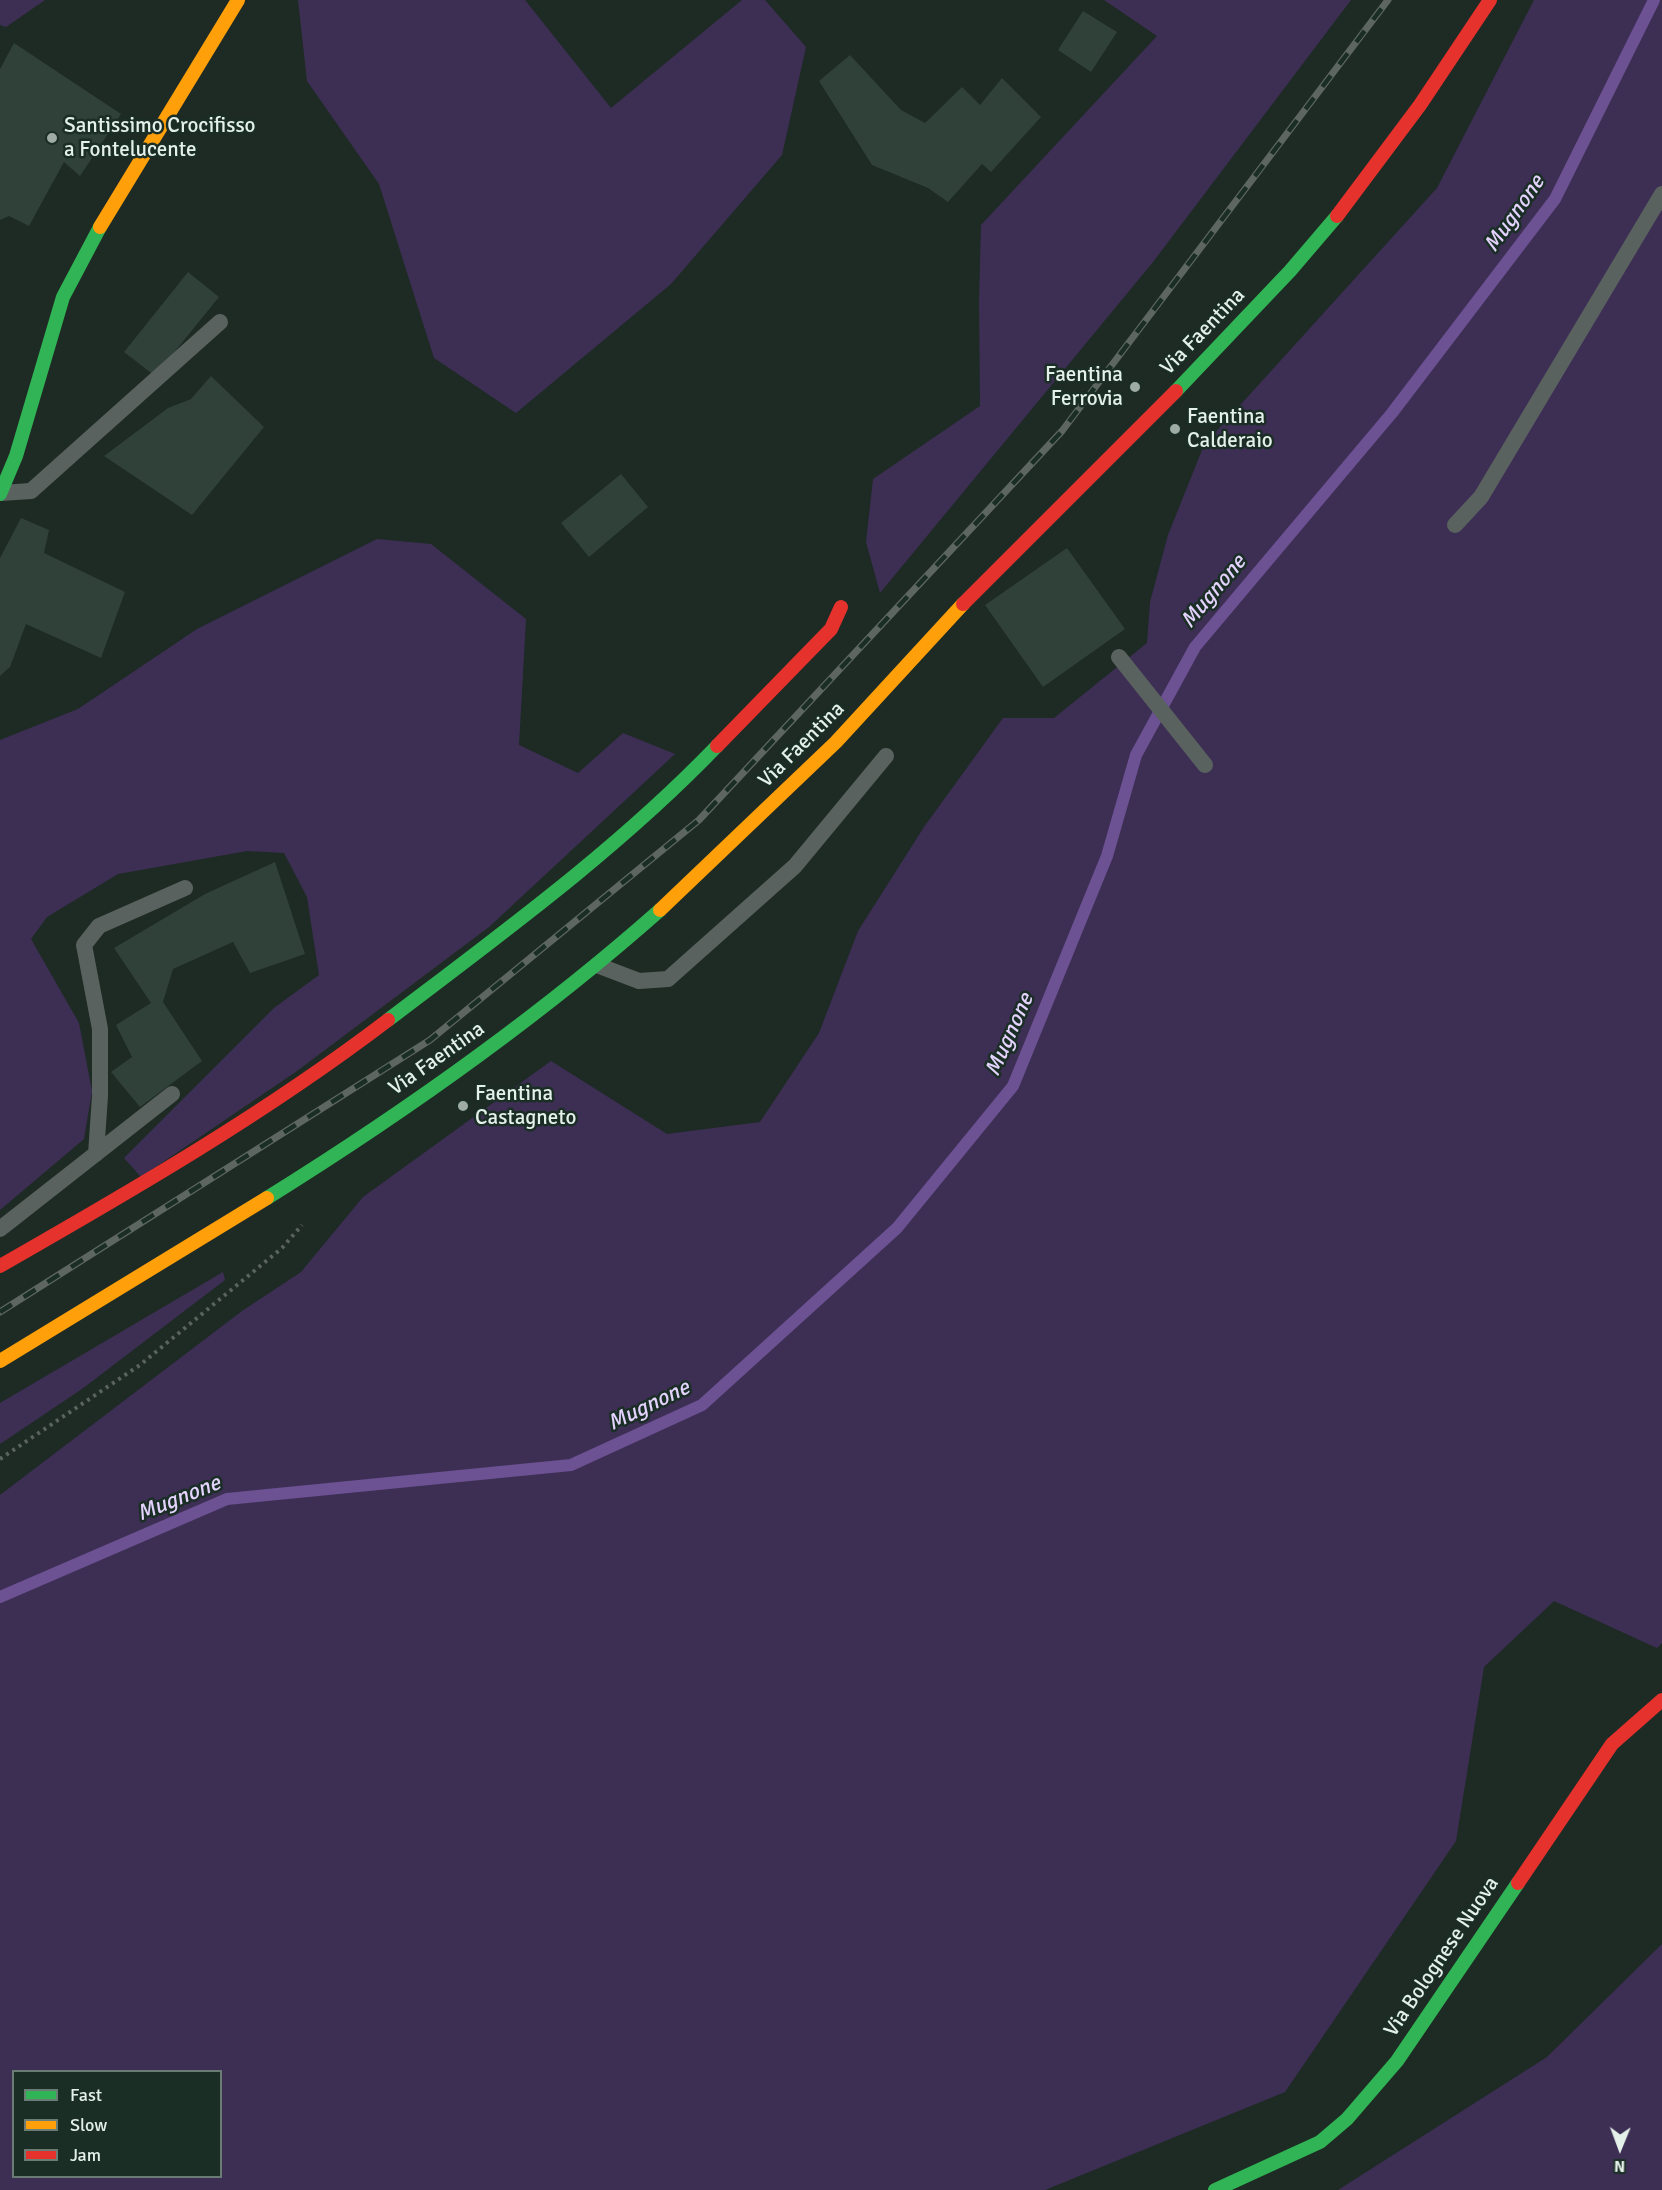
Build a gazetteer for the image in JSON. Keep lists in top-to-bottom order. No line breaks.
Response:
{"streets":{"main road":["Via Faentina","Via Bolognese Nuova"]},"water":["Mugnone"],"places":["Santissimo Crocifisso a Fontelucente","Faentina Ferrovia","Faentina Calderaio","Faentina Castagneto"],"legend":["Fast","Slow","Jam"],"north":"bottom"}
